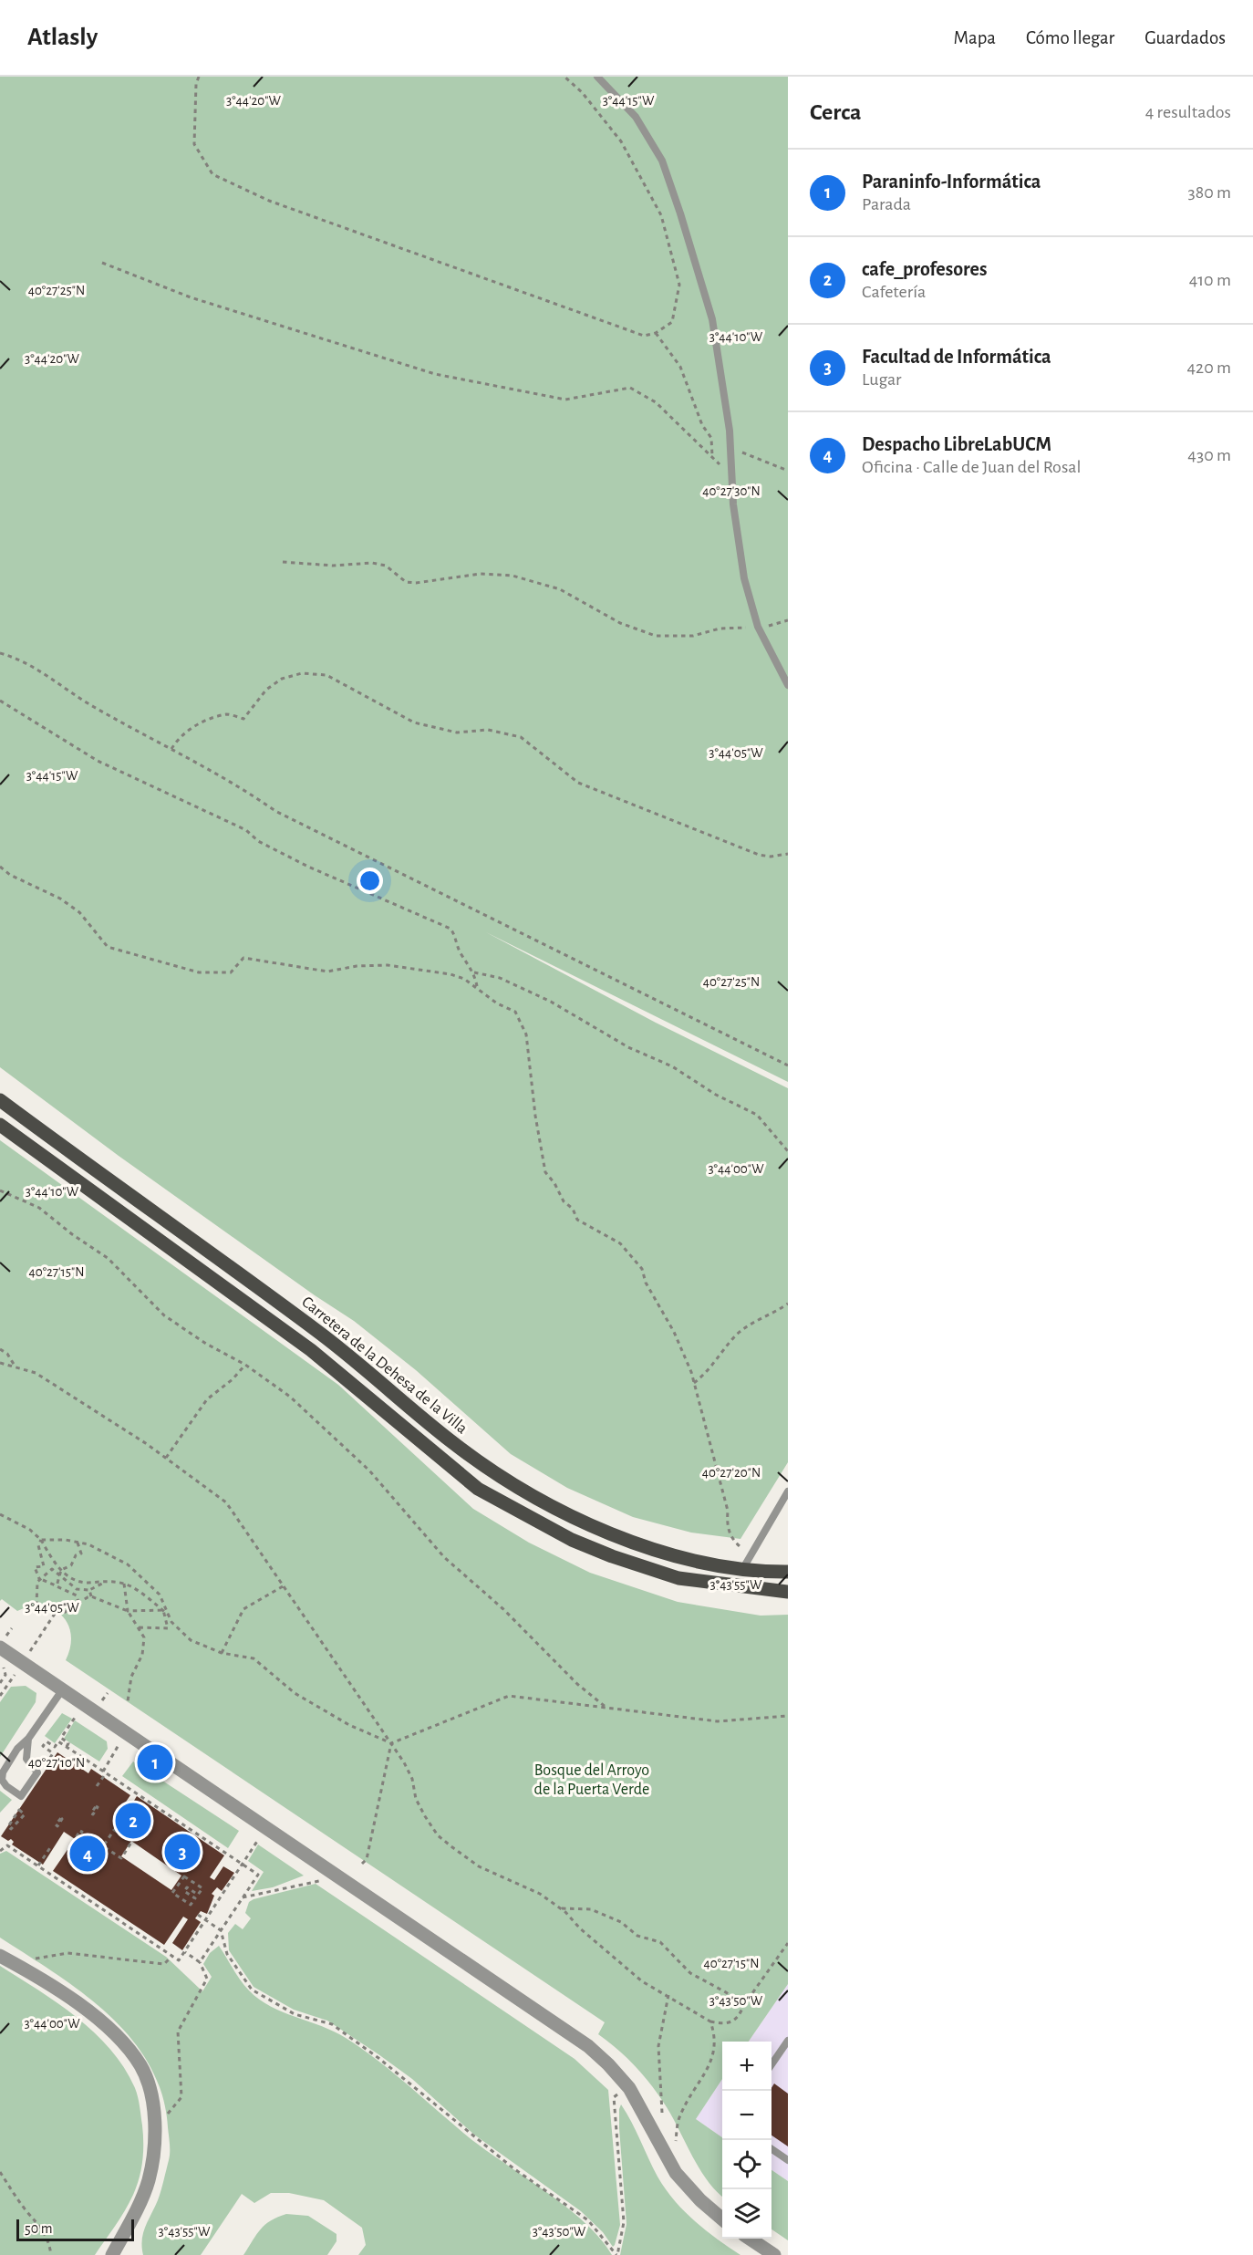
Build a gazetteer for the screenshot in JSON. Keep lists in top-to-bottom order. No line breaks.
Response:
{"streets":{"main road":["Carretera de la Dehesa de la Villa"]},"parks":["Bosque del Arroyo de la Puerta Verde"],"scale_bar":"50 m","page":{"header":"Atlasly","nav":["Mapa","Cómo llegar","Guardados"],"heading":["Cerca","4 resultados"],"list":[{"mark":"1","name":"Paraninfo-Informática","note":"Parada","value":"380 m"},{"mark":"2","name":"cafe_profesores","note":"Cafetería","value":"410 m"},{"mark":"3","name":"Facultad de Informática","note":"Lugar","value":"420 m"},{"mark":"4","name":"Despacho LibreLabUCM","note":"Oficina · Calle de Juan del Rosal","value":"430 m"}],"pins":["1","2","3","4"],"map_buttons":["+","−"],"scale":"50 m"},"coordinates":["3°44'20\"W","3°44'15\"W","40°27'25\"N","3°44'10\"W","40°27'30\"N","3°44'05\"W","3°44'00\"W","40°27'15\"N","40°27'20\"N","3°43'55\"W","40°27'10\"N","3°43'50\"W"]}
